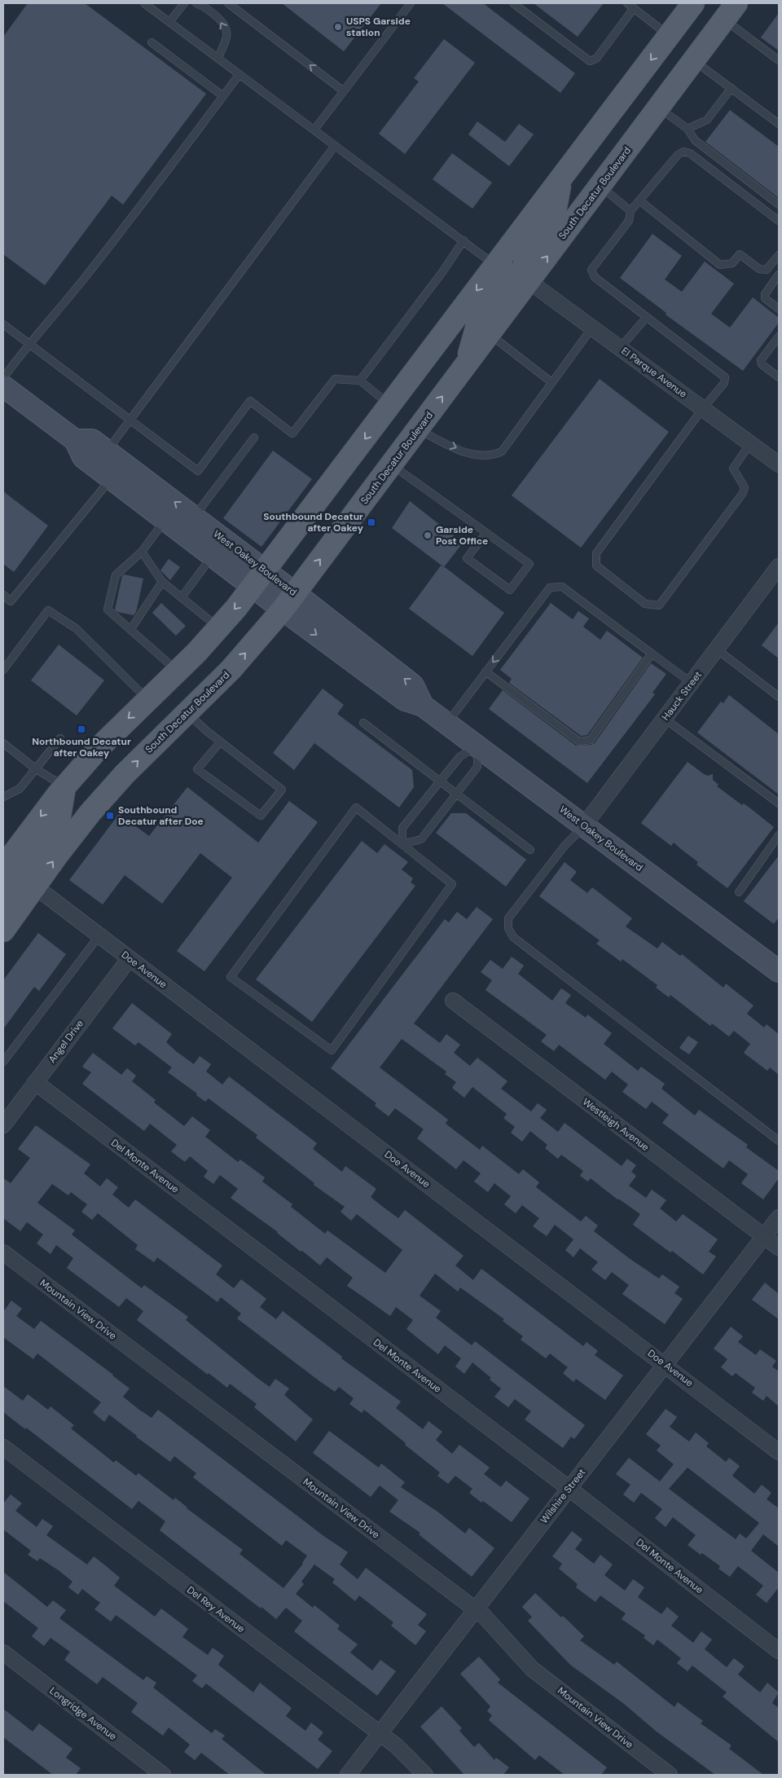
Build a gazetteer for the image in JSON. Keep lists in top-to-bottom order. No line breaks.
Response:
{"streets":{"main road":["South Decatur Boulevard","West Oakey Boulevard"],"street":["El Parque Avenue","Hauck Street","Doe Avenue","Angel Drive","Westleigh Avenue","Del Monte Avenue","Mountain View Drive","Wilshire Street","Del Rey Avenue","Longridge Avenue"]},"crossings":[["South Decatur Boulevard","El Parque Avenue"],["South Decatur Boulevard","West Oakey Boulevard"],["South Decatur Boulevard","Doe Avenue"],["West Oakey Boulevard","Hauck Street"],["Doe Avenue","Angel Drive"],["Doe Avenue","Wilshire Street"],["Angel Drive","Del Monte Avenue"],["Westleigh Avenue","Wilshire Street"],["Del Monte Avenue","Wilshire Street"],["Mountain View Drive","Wilshire Street"],["Wilshire Street","Del Rey Avenue"]],"places":{"other":["USPS Garside station","Garside Post Office"],"transit":["Southbound Decatur after Oakey","Northbound Decatur after Oakey","Southbound Decatur after Doe"]}}
